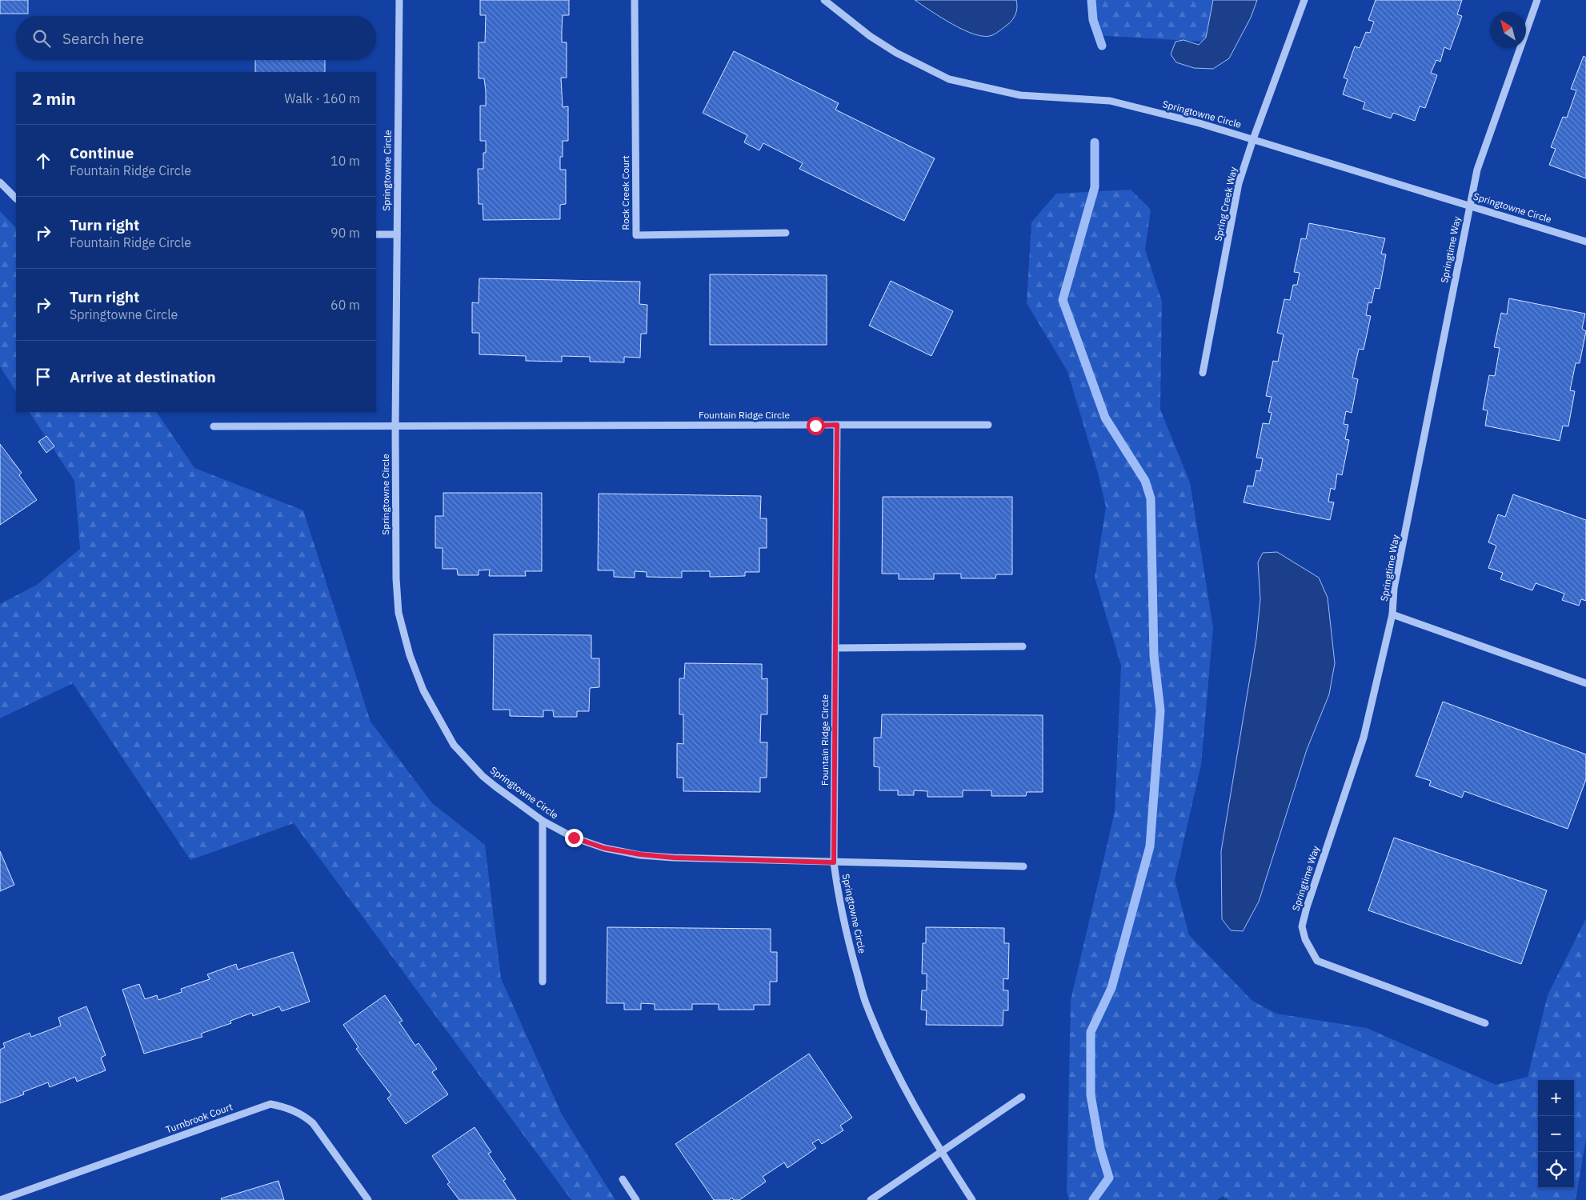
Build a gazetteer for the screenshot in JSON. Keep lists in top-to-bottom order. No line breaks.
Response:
{"streets":{"street":["Springtowne Circle","Rock Creek Court","Spring Creek Way","Springtime Way","Fountain Ridge Circle","Turnbrook Court"]},"crossings":[["Springtowne Circle","Spring Creek Way"],["Springtowne Circle","Springtime Way"],["Springtowne Circle","Fountain Ridge Circle"]],"north":"top left","page":{"search":"Search here","heading":["2 min","Walk · 160 m"],"list":[["Continue","Fountain Ridge Circle","10 m"],["Turn right","Fountain Ridge Circle","90 m"],["Turn right","Springtowne Circle","60 m"],"Arrive at destination"],"map_buttons":["+","−"]}}
